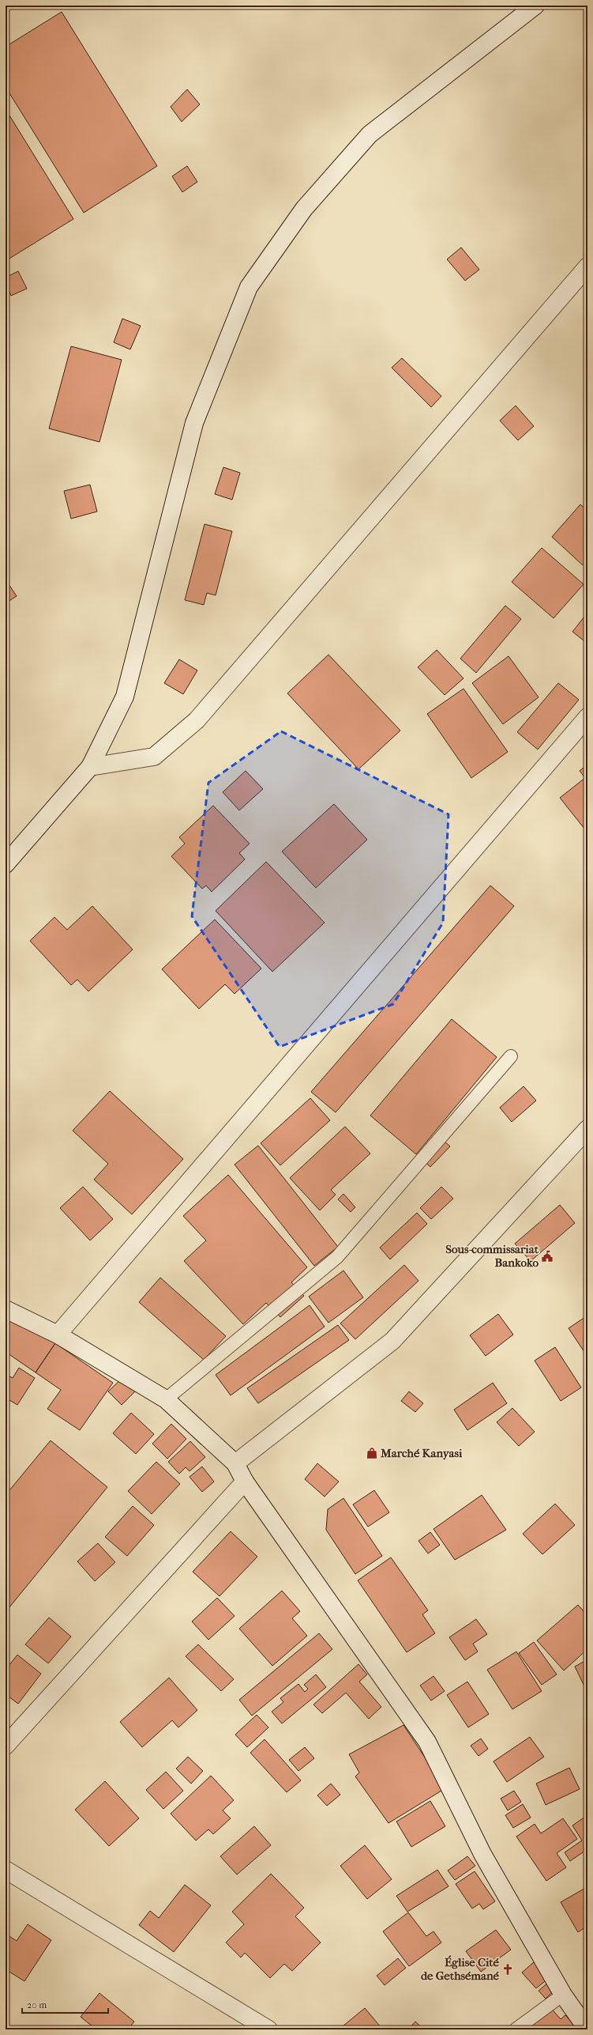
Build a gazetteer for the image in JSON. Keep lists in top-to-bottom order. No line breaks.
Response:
{"places":{"public building":["Sous-commissariat Bankoko"],"shop":["Marché Kanyasi"],"church":["Église Cité de Gethsémané"]},"scale_bar":"20 m"}
